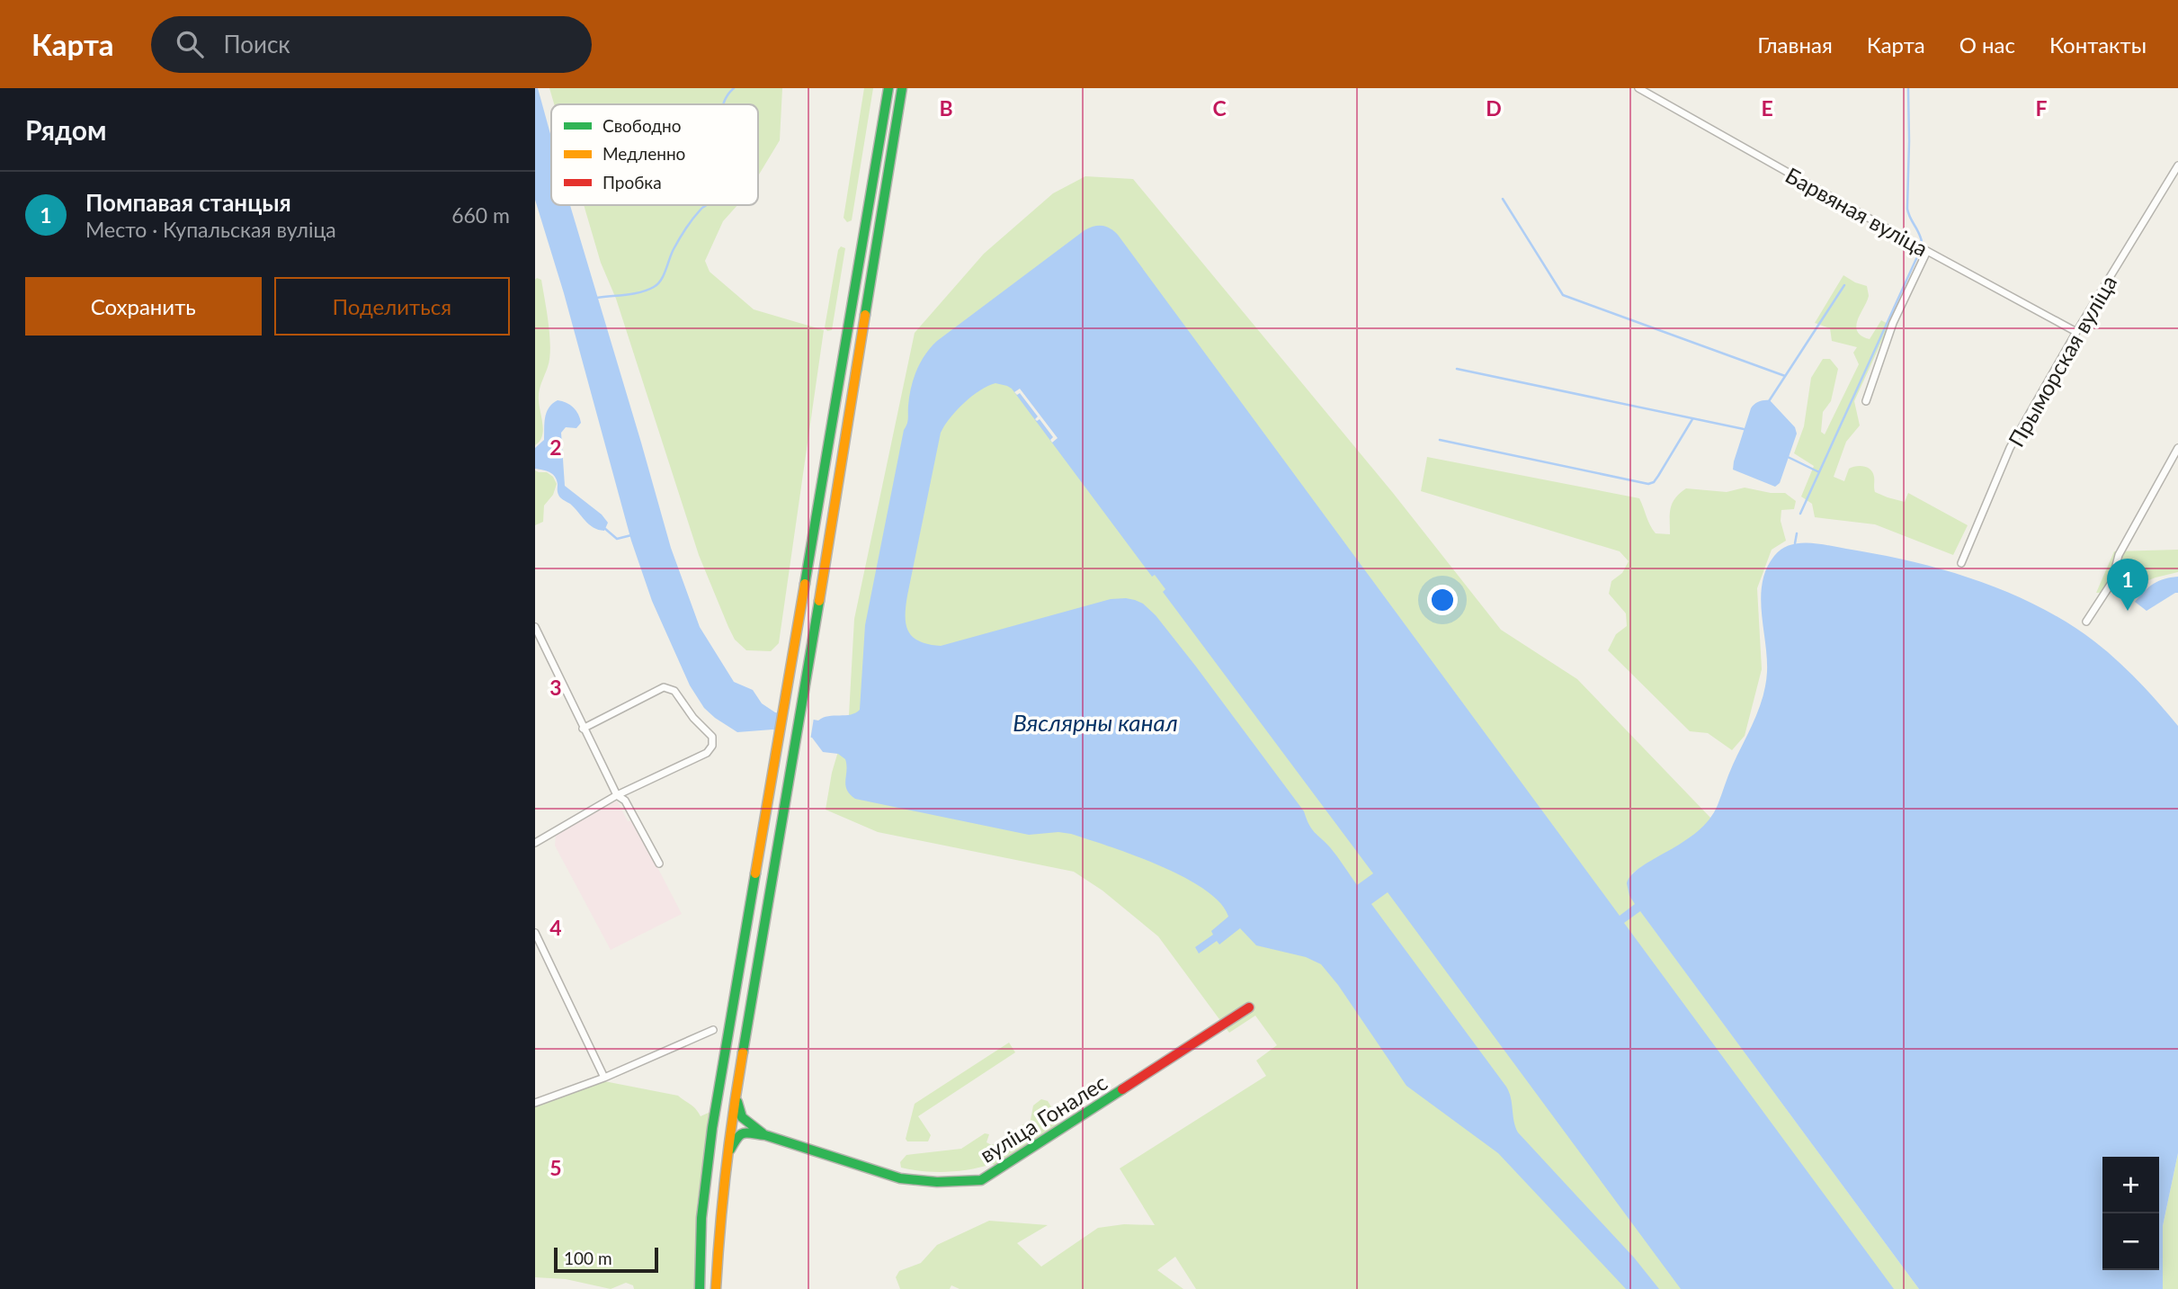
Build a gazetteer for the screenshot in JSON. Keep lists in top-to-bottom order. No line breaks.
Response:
{"streets":{"main road":["вуліца Гоналес"],"street":["Барвяная вуліца","Прыморская вуліца"]},"crossings":[["Барвяная вуліца","Прыморская вуліца"]],"water":["Вяслярны канал"],"legend":["Свободно","Медленно","Пробка"],"scale_bar":"100 m","page":{"header":"Карта","search":"Поиск","nav":["Главная","Карта","О нас","Контакты"],"heading":"Рядом","list":[{"mark":"1","name":"Помпавая станцыя","note":"Место · Купальская вуліца","value":"660 m"}],"buttons":["Сохранить","Поделиться"],"pins":"1","map_buttons":["+","−"],"scale":"100 m"},"grid":{"columns":["B","C","D","E","F"],"rows":["2","3","4","5"]}}
